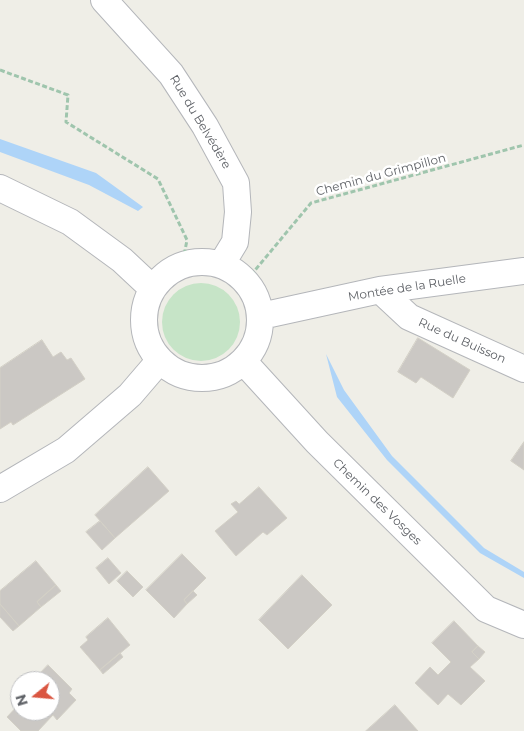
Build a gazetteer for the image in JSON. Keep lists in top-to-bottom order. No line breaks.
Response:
{"streets":{"street":["Rue du Belvédère","Montée de la Ruelle","Rue du Buisson","Chemin des Vosges"],"path":["Chemin du Grimpillon"]},"crossings":[["Rue du Belvédère","Chemin du Grimpillon"],["Rue du Belvédère","Montée de la Ruelle"],["Rue du Belvédère","Chemin des Vosges"],["Chemin du Grimpillon","Montée de la Ruelle"],["Chemin du Grimpillon","Chemin des Vosges"],["Montée de la Ruelle","Rue du Buisson"],["Montée de la Ruelle","Chemin des Vosges"]],"north":"left"}
